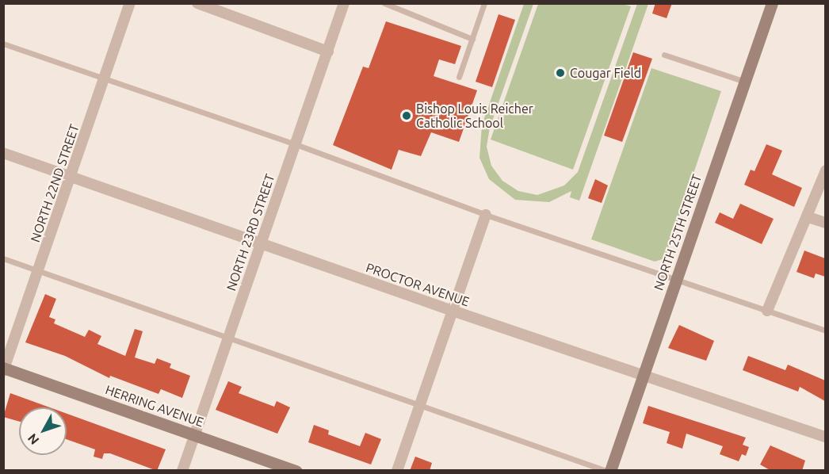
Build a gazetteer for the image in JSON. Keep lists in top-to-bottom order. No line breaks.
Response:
{"streets":{"main road":["NORTH 25TH STREET","HERRING AVENUE"],"street":["NORTH 22ND STREET","NORTH 23RD STREET","PROCTOR AVENUE"]},"crossings":[["NORTH 22ND STREET","PROCTOR AVENUE"],["NORTH 22ND STREET","HERRING AVENUE"],["NORTH 23RD STREET","PROCTOR AVENUE"],["NORTH 23RD STREET","HERRING AVENUE"],["NORTH 25TH STREET","PROCTOR AVENUE"]],"places":["Cougar Field","Bishop Louis Reicher Catholic School"],"north":"bottom left"}
